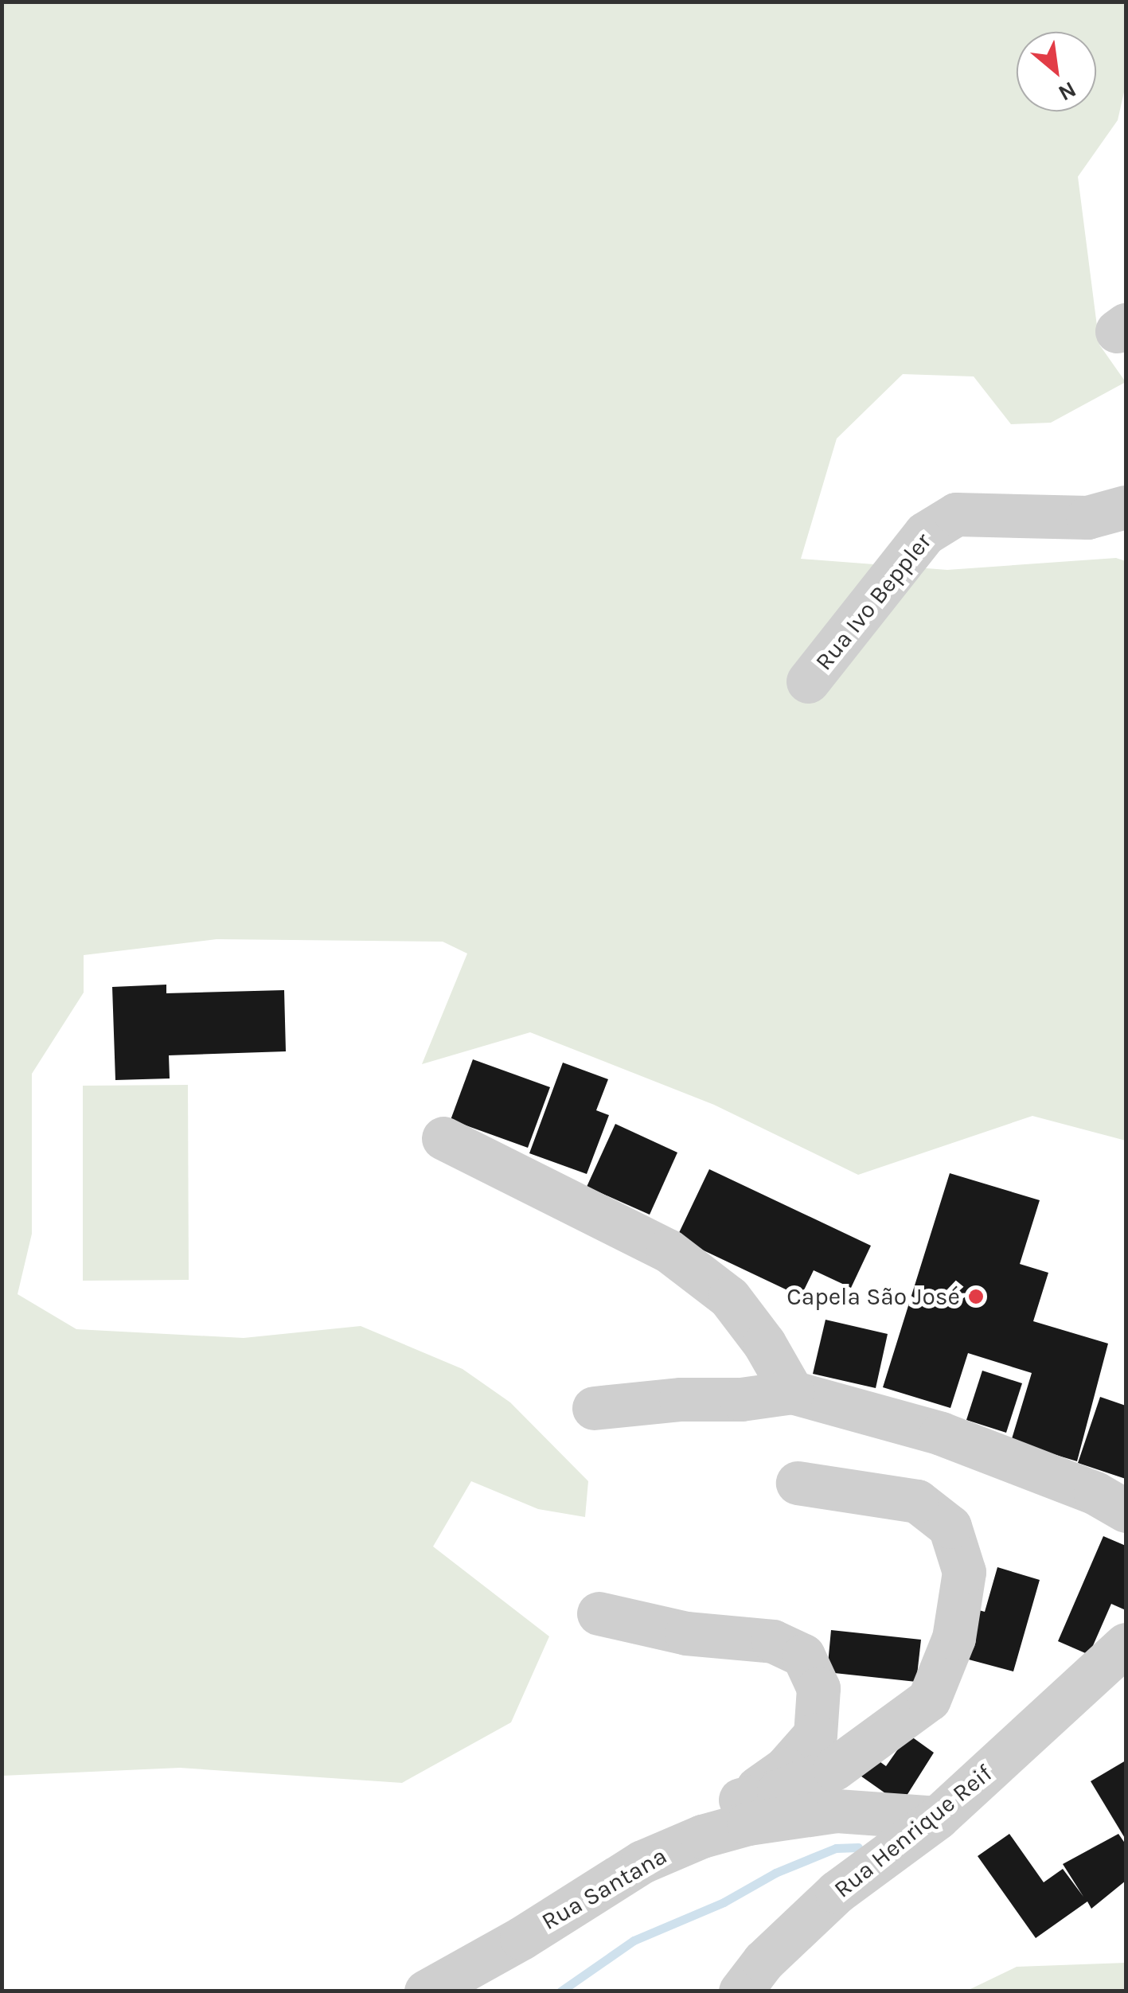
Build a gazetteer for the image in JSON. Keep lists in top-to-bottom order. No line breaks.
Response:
{"streets":{"street":["Rua Ivo Beppler","Rua Henrique Reif","Rua Santana"]},"crossings":[["Rua Henrique Reif","Rua Santana"]],"places":["Capela São José"],"north":"bottom right"}
